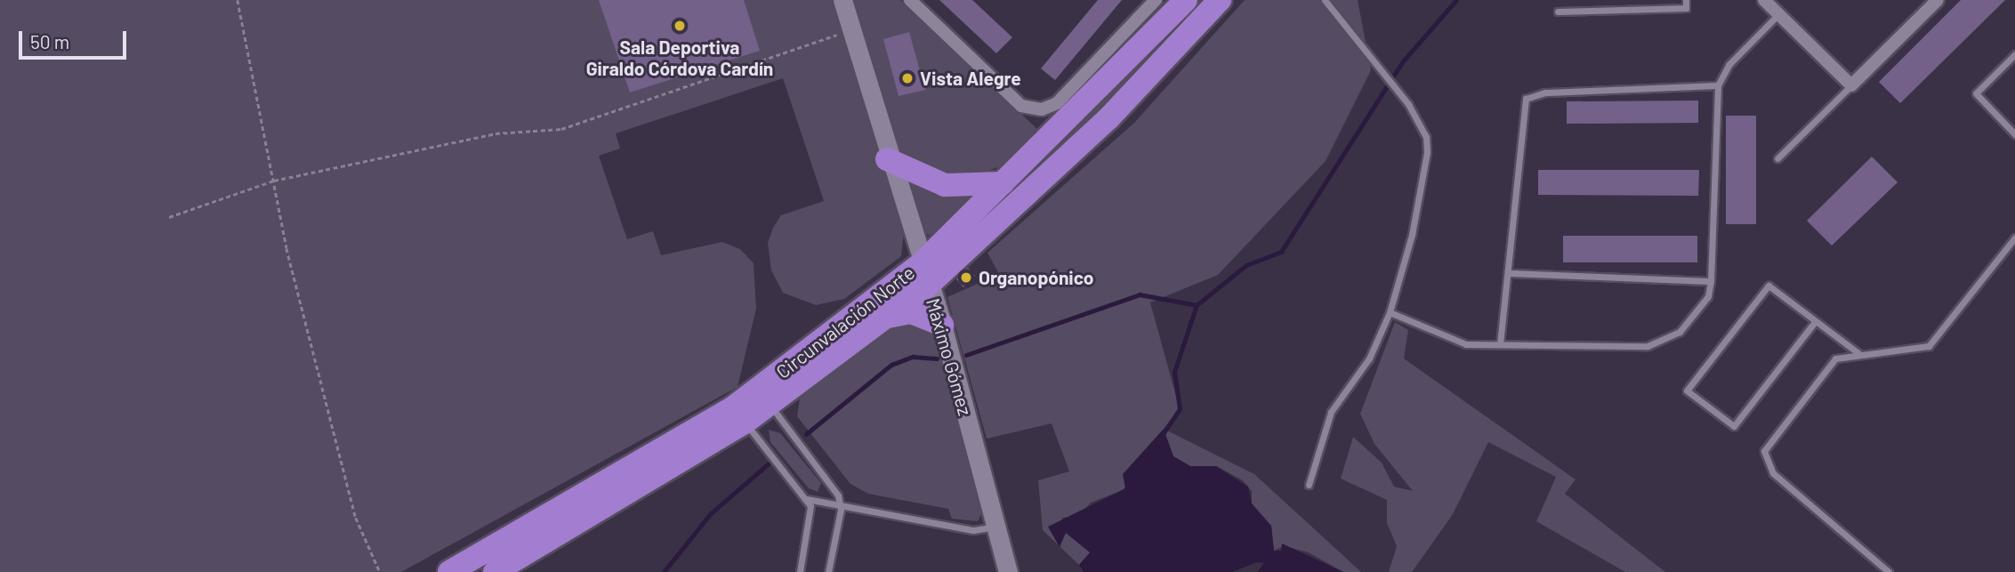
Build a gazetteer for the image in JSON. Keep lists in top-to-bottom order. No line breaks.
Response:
{"streets":{"highway":["Circunvalación Norte"],"street":["Máximo Gómez"]},"crossings":[["Circunvalación Norte","Máximo Gómez"]],"places":["Sala Deportiva Giraldo Córdova Cardín","Vista Alegre","Organopónico"],"scale_bar":"50 m"}
